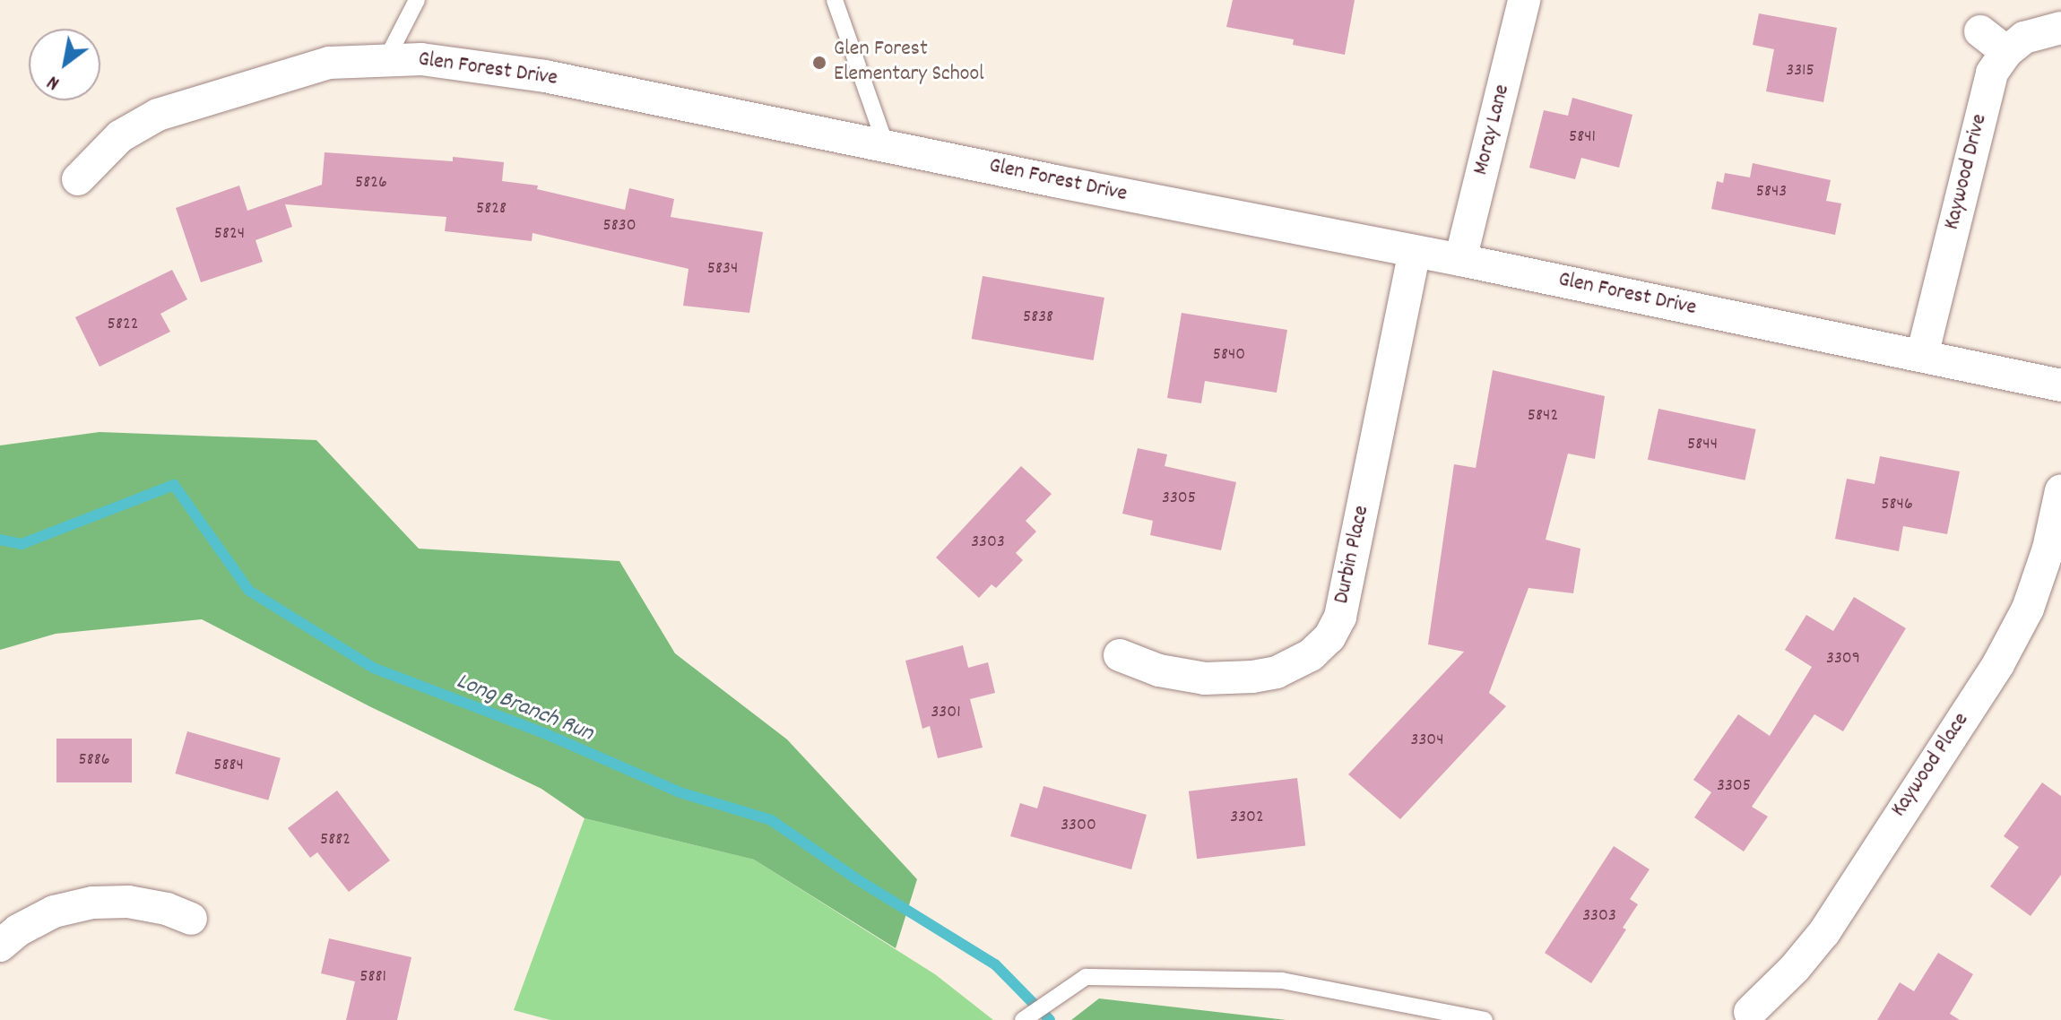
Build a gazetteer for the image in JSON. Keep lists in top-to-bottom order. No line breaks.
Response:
{"streets":{"street":["Glen Forest Drive","Moray Lane","Kaywood Drive","Durbin Place","Kaywood Place"]},"crossings":[["Glen Forest Drive","Moray Lane"],["Glen Forest Drive","Kaywood Drive"],["Glen Forest Drive","Durbin Place"]],"water":["Long Branch Run"],"places":["Glen Forest Elementary School"],"house_numbers":["3315","5841","5826","5843","5828","5830","5824","5834","5838","5822","5840","5842","5844","3305","5846","3303","3309","3301","3304","5886","5884","3305","3302","3300","5882","3303","5881"],"north":"bottom left"}
